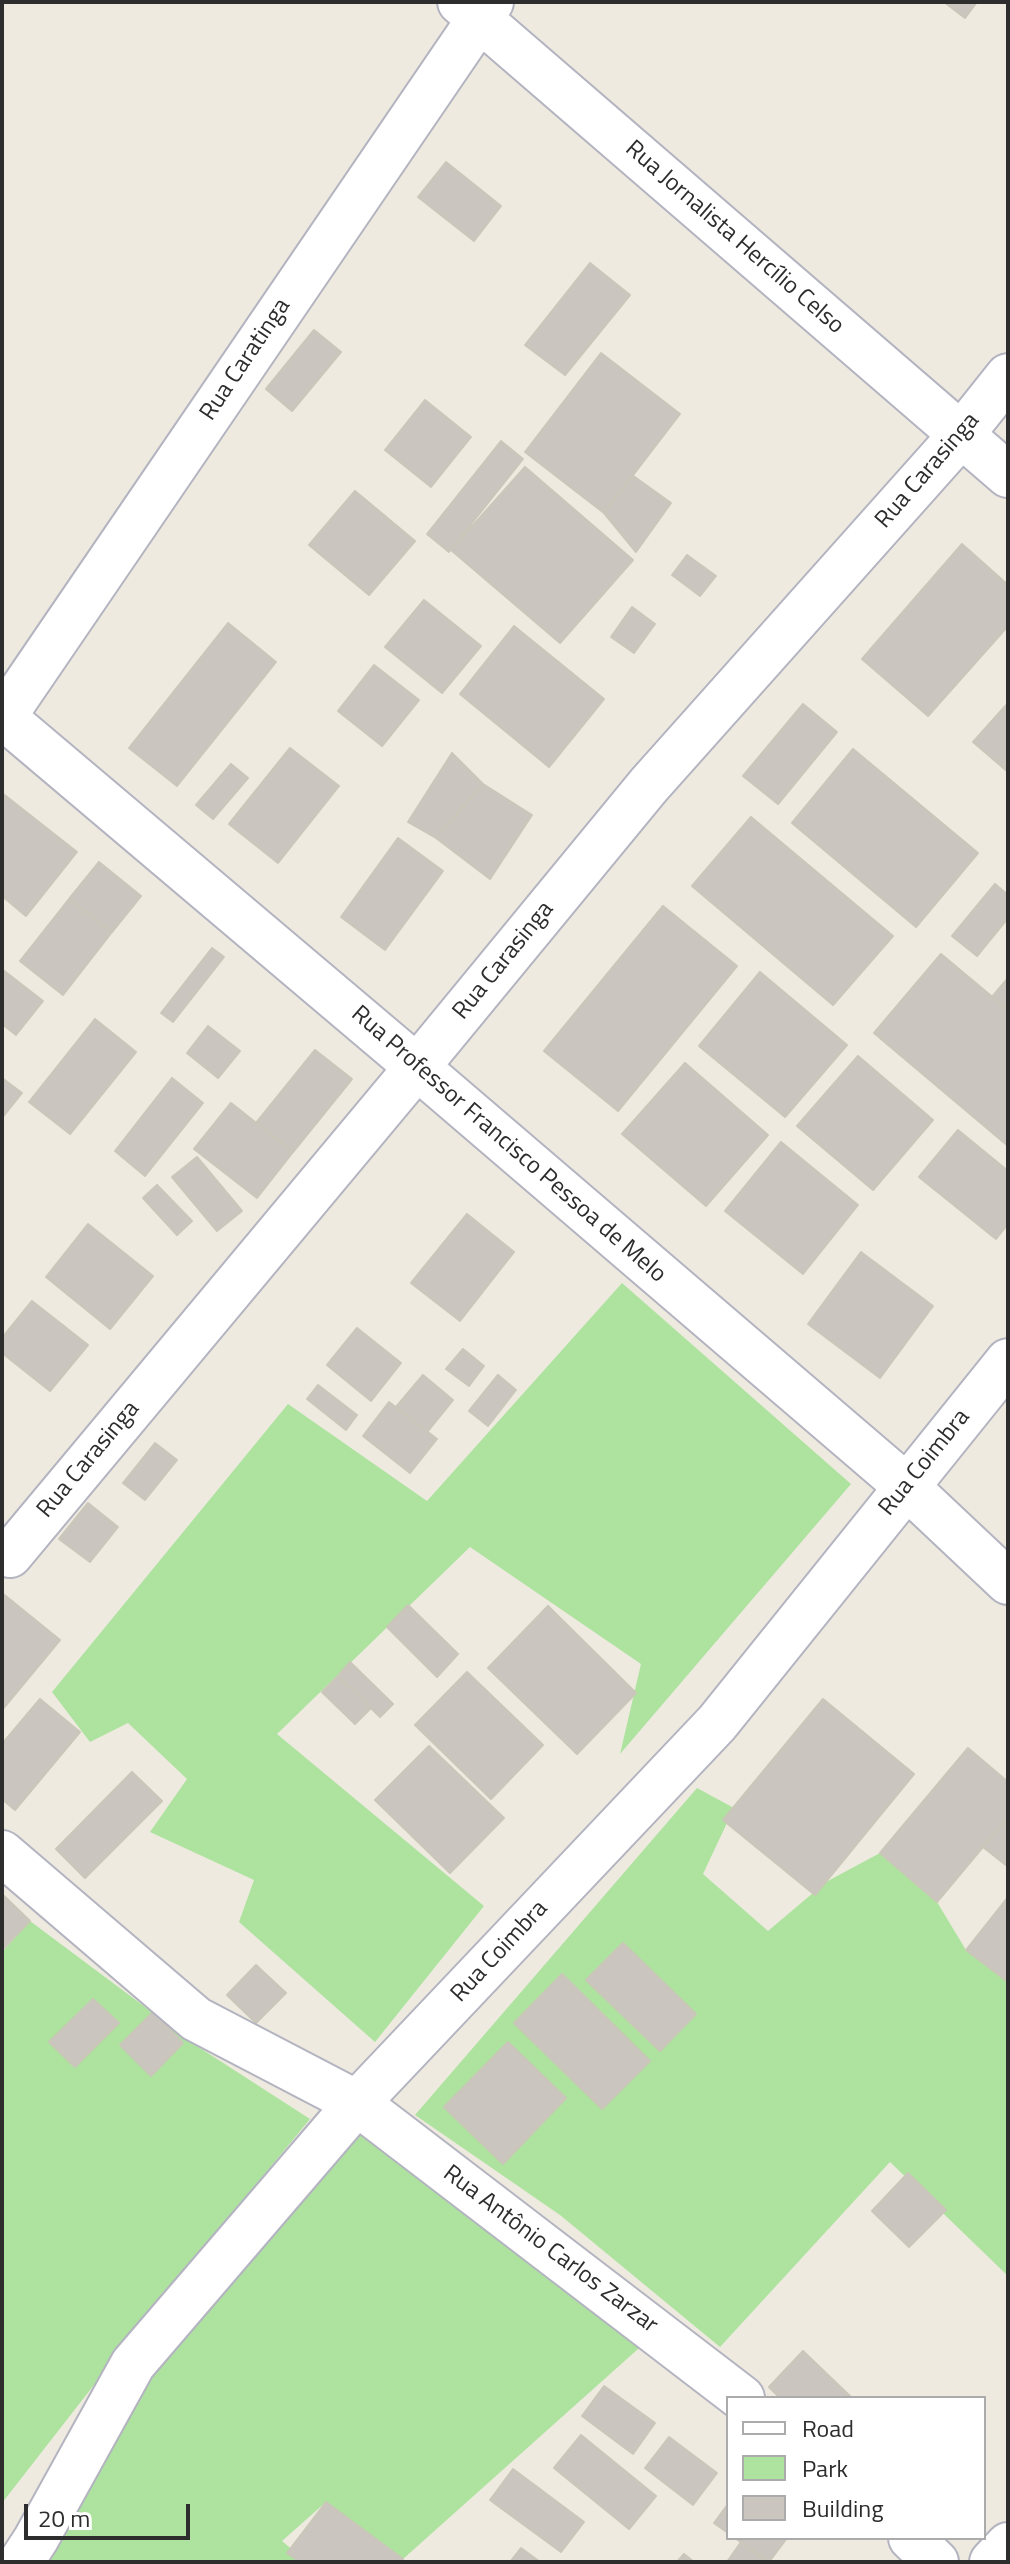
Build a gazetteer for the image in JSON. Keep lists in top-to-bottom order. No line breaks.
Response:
{"streets":{"street":["Rua Jornalista Hercílio Celso","Rua Caratinga","Rua Carasinga","Rua Professor Francisco Pessoa de Melo","Rua Coimbra","Rua Antônio Carlos Zarzar"]},"crossings":[["Rua Jornalista Hercílio Celso","Rua Caratinga"],["Rua Jornalista Hercílio Celso","Rua Carasinga"],["Rua Caratinga","Rua Professor Francisco Pessoa de Melo"],["Rua Carasinga","Rua Professor Francisco Pessoa de Melo"],["Rua Professor Francisco Pessoa de Melo","Rua Coimbra"],["Rua Coimbra","Rua Antônio Carlos Zarzar"]],"legend":["Road","Park","Building"],"scale_bar":"20 m"}
